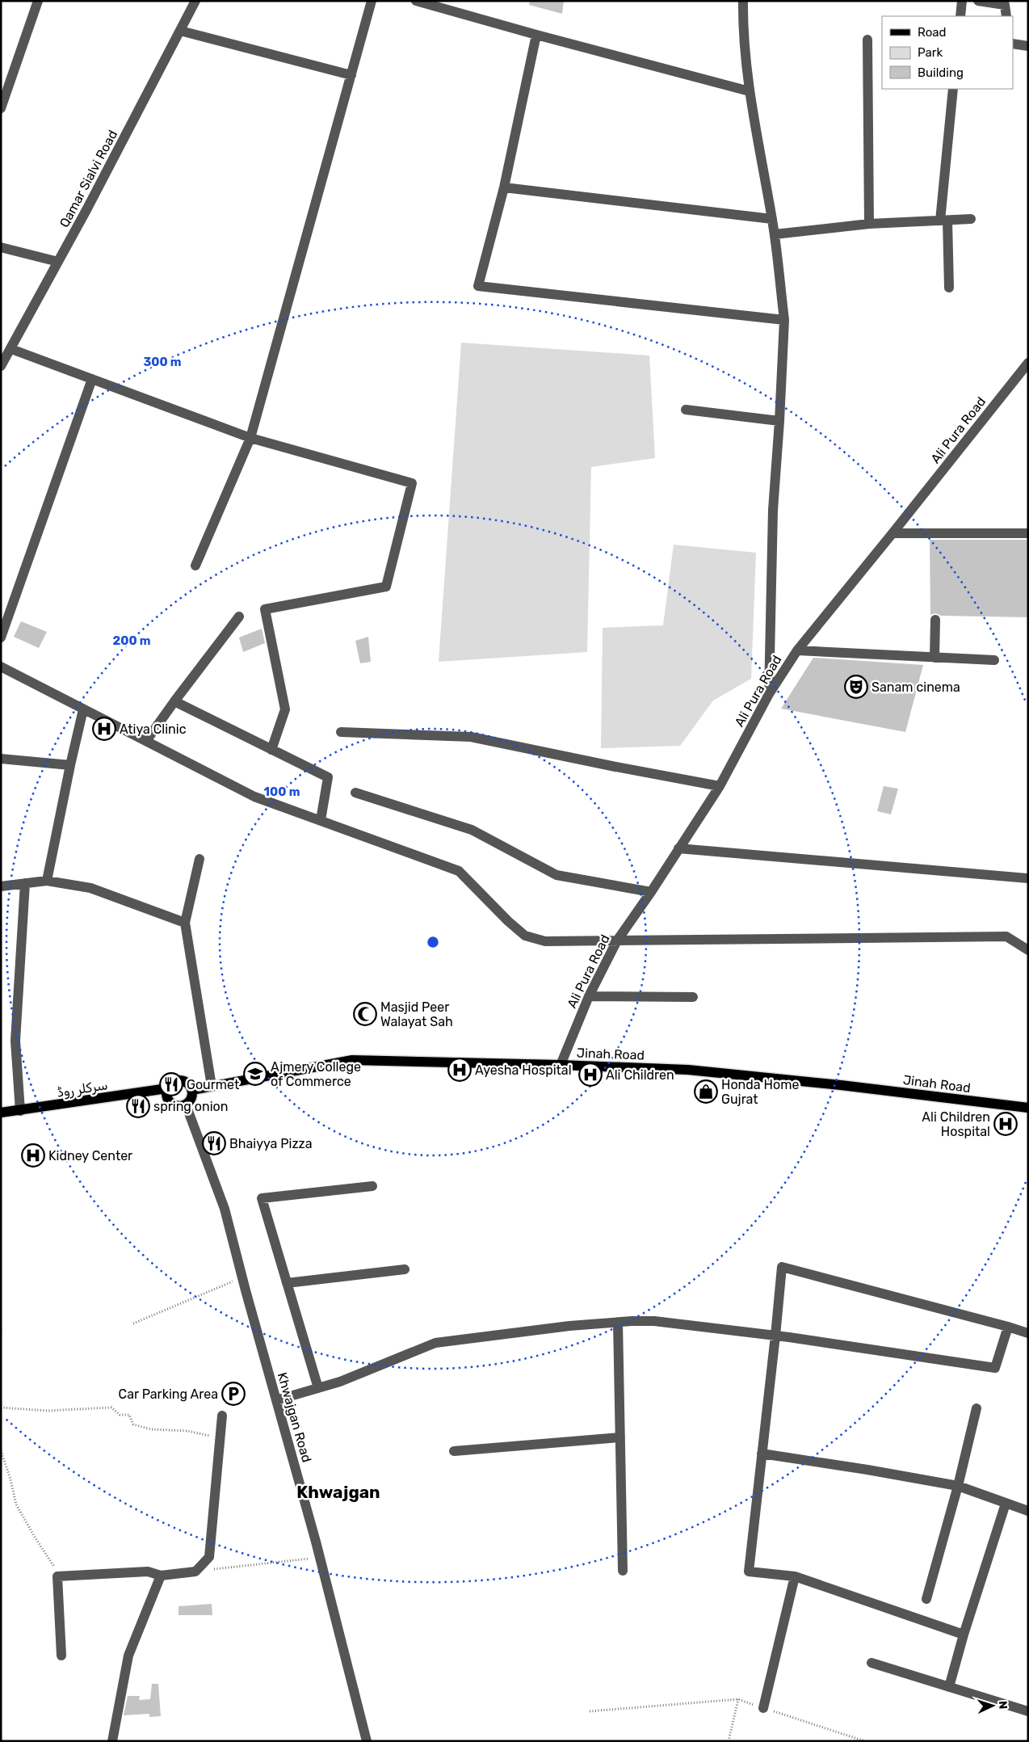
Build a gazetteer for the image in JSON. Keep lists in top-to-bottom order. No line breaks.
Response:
{"streets":{"main road":["Jinah Road","سرکلر روڈ"],"street":["Qamar Sialvi Road","Ali Pura Road","Khwajgan Road"]},"crossings":[["Ali Pura Road","Jinah Road"],["Jinah Road","سرکلر روڈ"],["Jinah Road","Khwajgan Road"],["سرکلر روڈ","Khwajgan Road"]],"districts":["Khwajgan"],"places":{"theatre":["Sanam cinema"],"hospital":["Atiya Clinic","Ayesha Hospital","Ali Children","Ali Children Hospital","Kidney Center"],"mosque":["Masjid Peer Walayat Sah"],"school or university":["Ajmery College of Commerce"],"restaurant":["Gourmet","spring onion","Bhaiyya Pizza"],"shop":["Honda Home Gujrat"],"parking":["Car Parking Area"]},"legend":["Road","Park","Building"],"north":"right","rings":["300 m","200 m","100 m"]}
